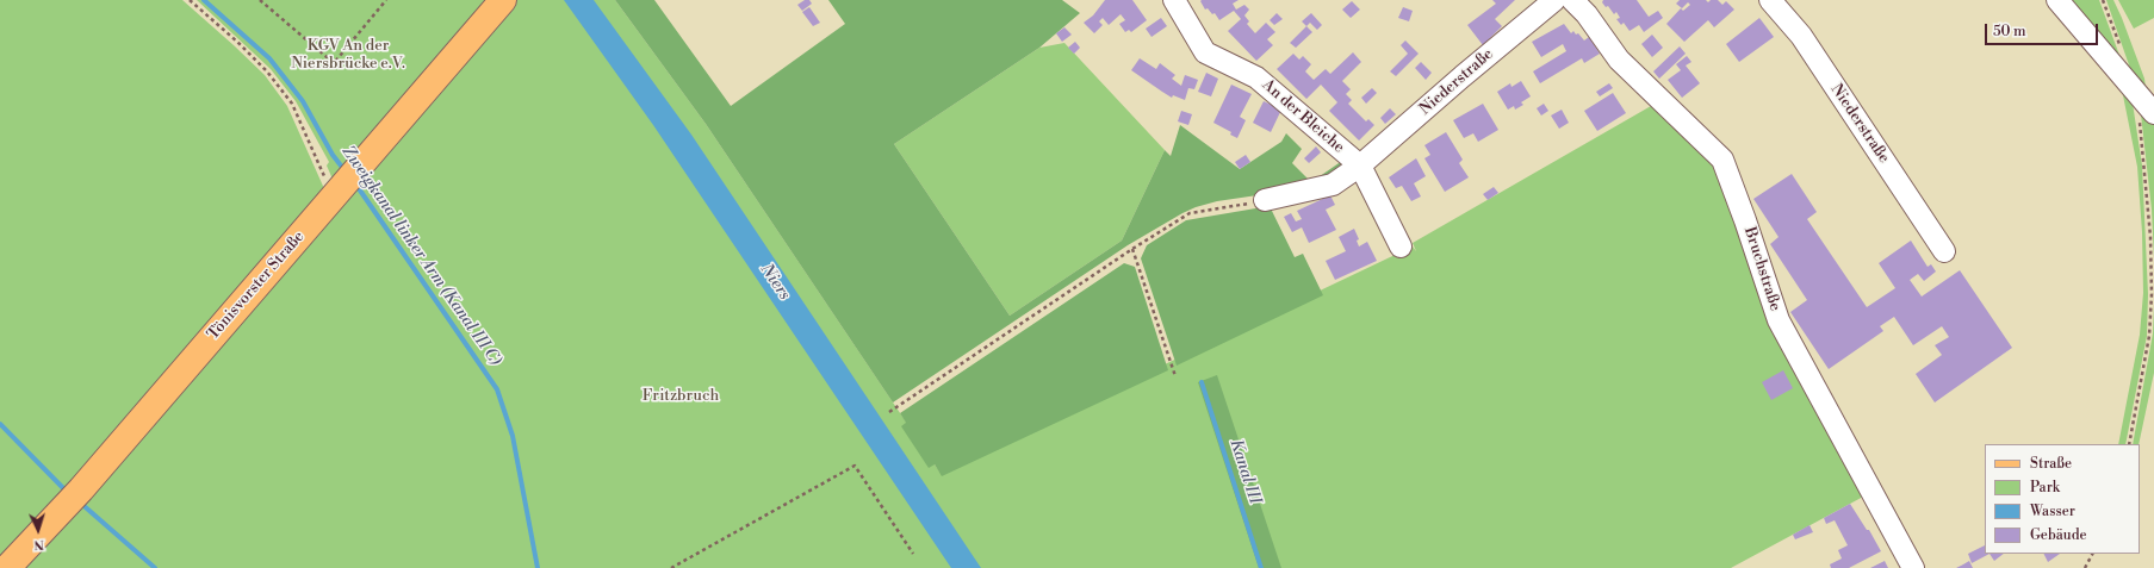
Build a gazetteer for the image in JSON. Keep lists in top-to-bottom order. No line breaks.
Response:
{"streets":{"main road":["Tönisvorster Straße"],"street":["Niederstraße","An der Bleiche","Bruchstraße"]},"crossings":[["Niederstraße","An der Bleiche"]],"water":["Zweigkanal linker Arm (Kanal III C)","Niers","Kanal III"],"parks":["KGV An der Niersbrücke e.V.","Fritzbruch"],"legend":["Straße","Park","Wasser","Gebäude"],"scale_bar":"50 m","north":"bottom"}
